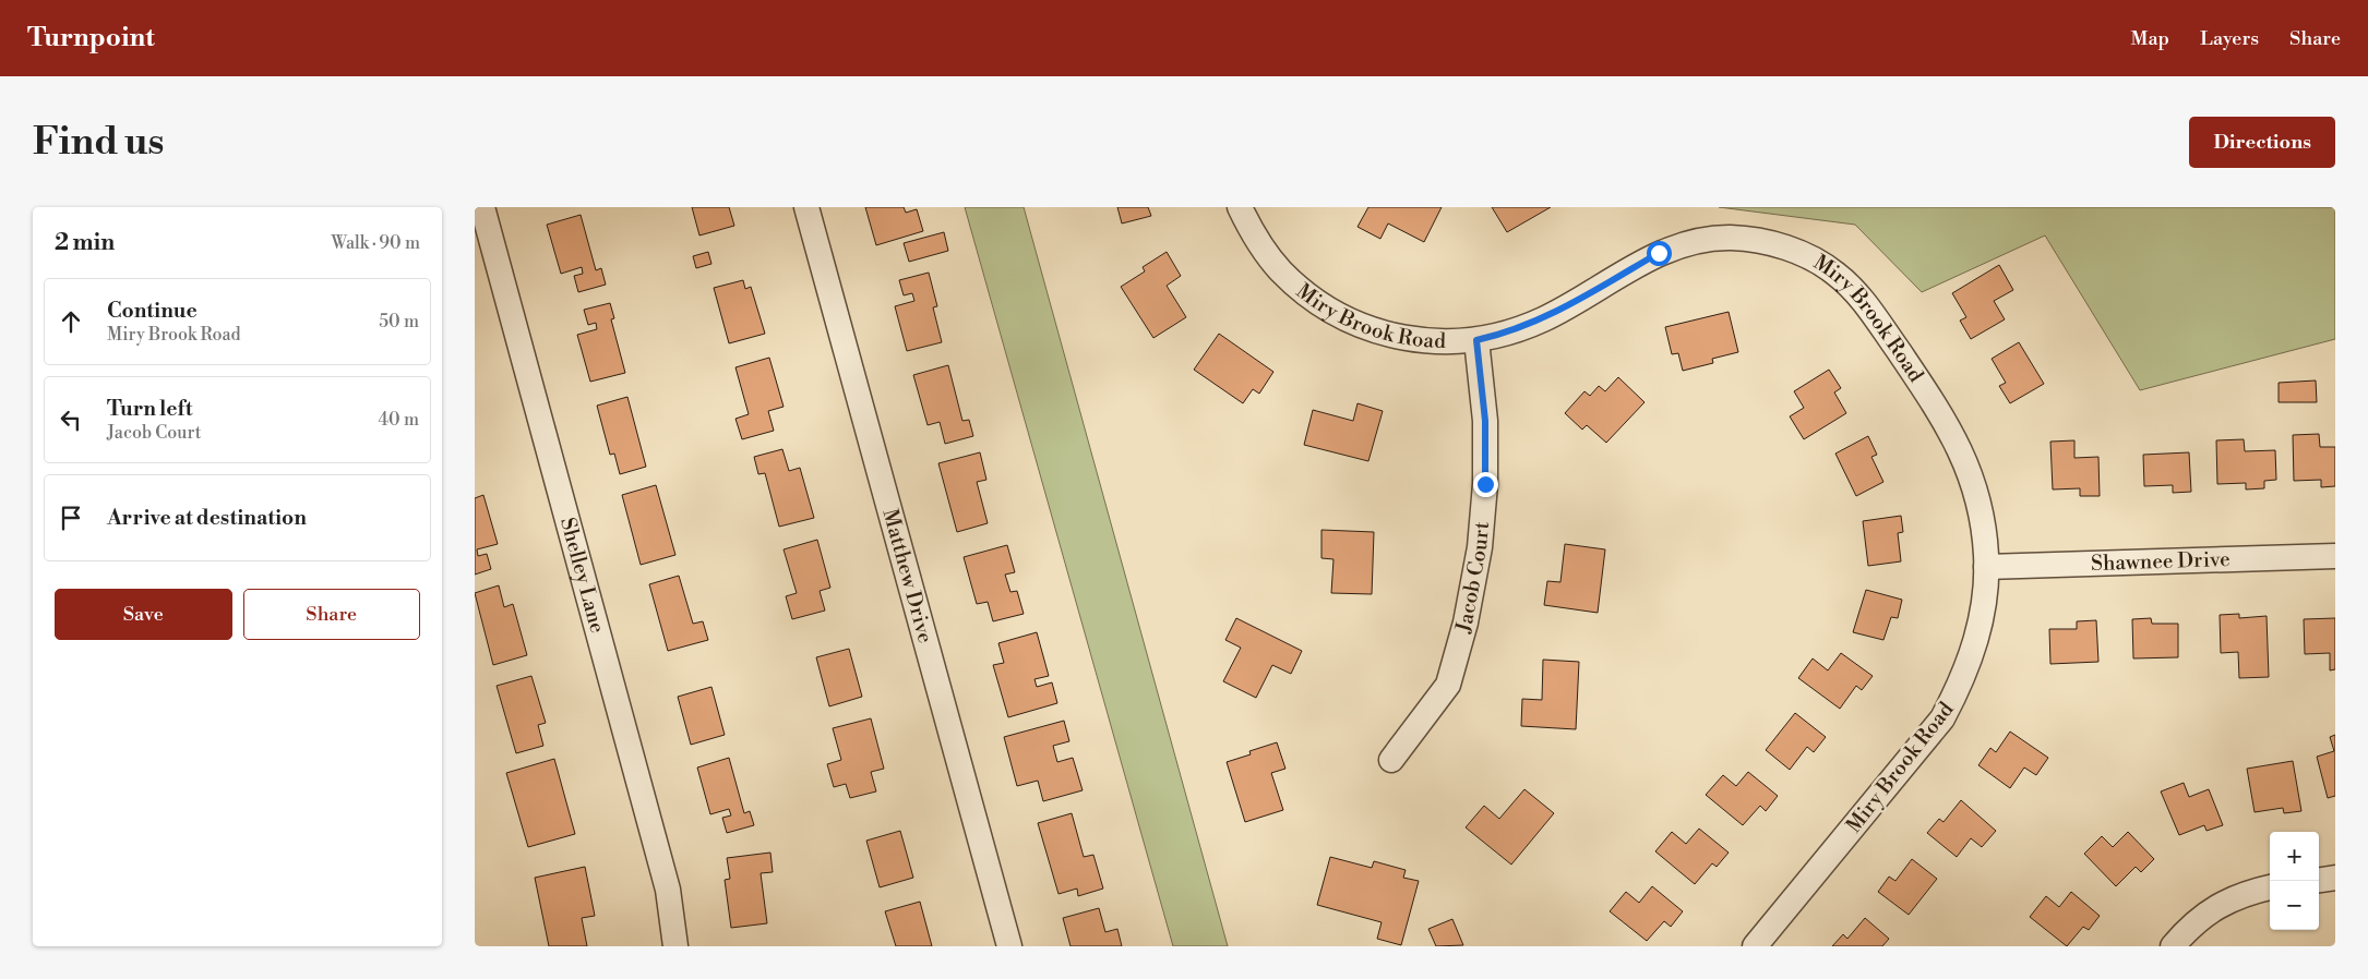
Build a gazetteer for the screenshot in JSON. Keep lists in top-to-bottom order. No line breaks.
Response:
{"streets":{"street":["Miry Brook Road","Shawnee Drive","Shelley Lane","Matthew Drive","Jacob Court"]},"crossings":[["Miry Brook Road","Shawnee Drive"],["Miry Brook Road","Jacob Court"]],"page":{"header":"Turnpoint","nav":["Map","Layers","Share"],"buttons":["Directions",["Save","Share"]],"title":"Find us","heading":["2 min","Walk · 90 m"],"list":[["Continue","Miry Brook Road","50 m"],["Turn left","Jacob Court","40 m"],"Arrive at destination"],"map_buttons":["+","−"]}}
